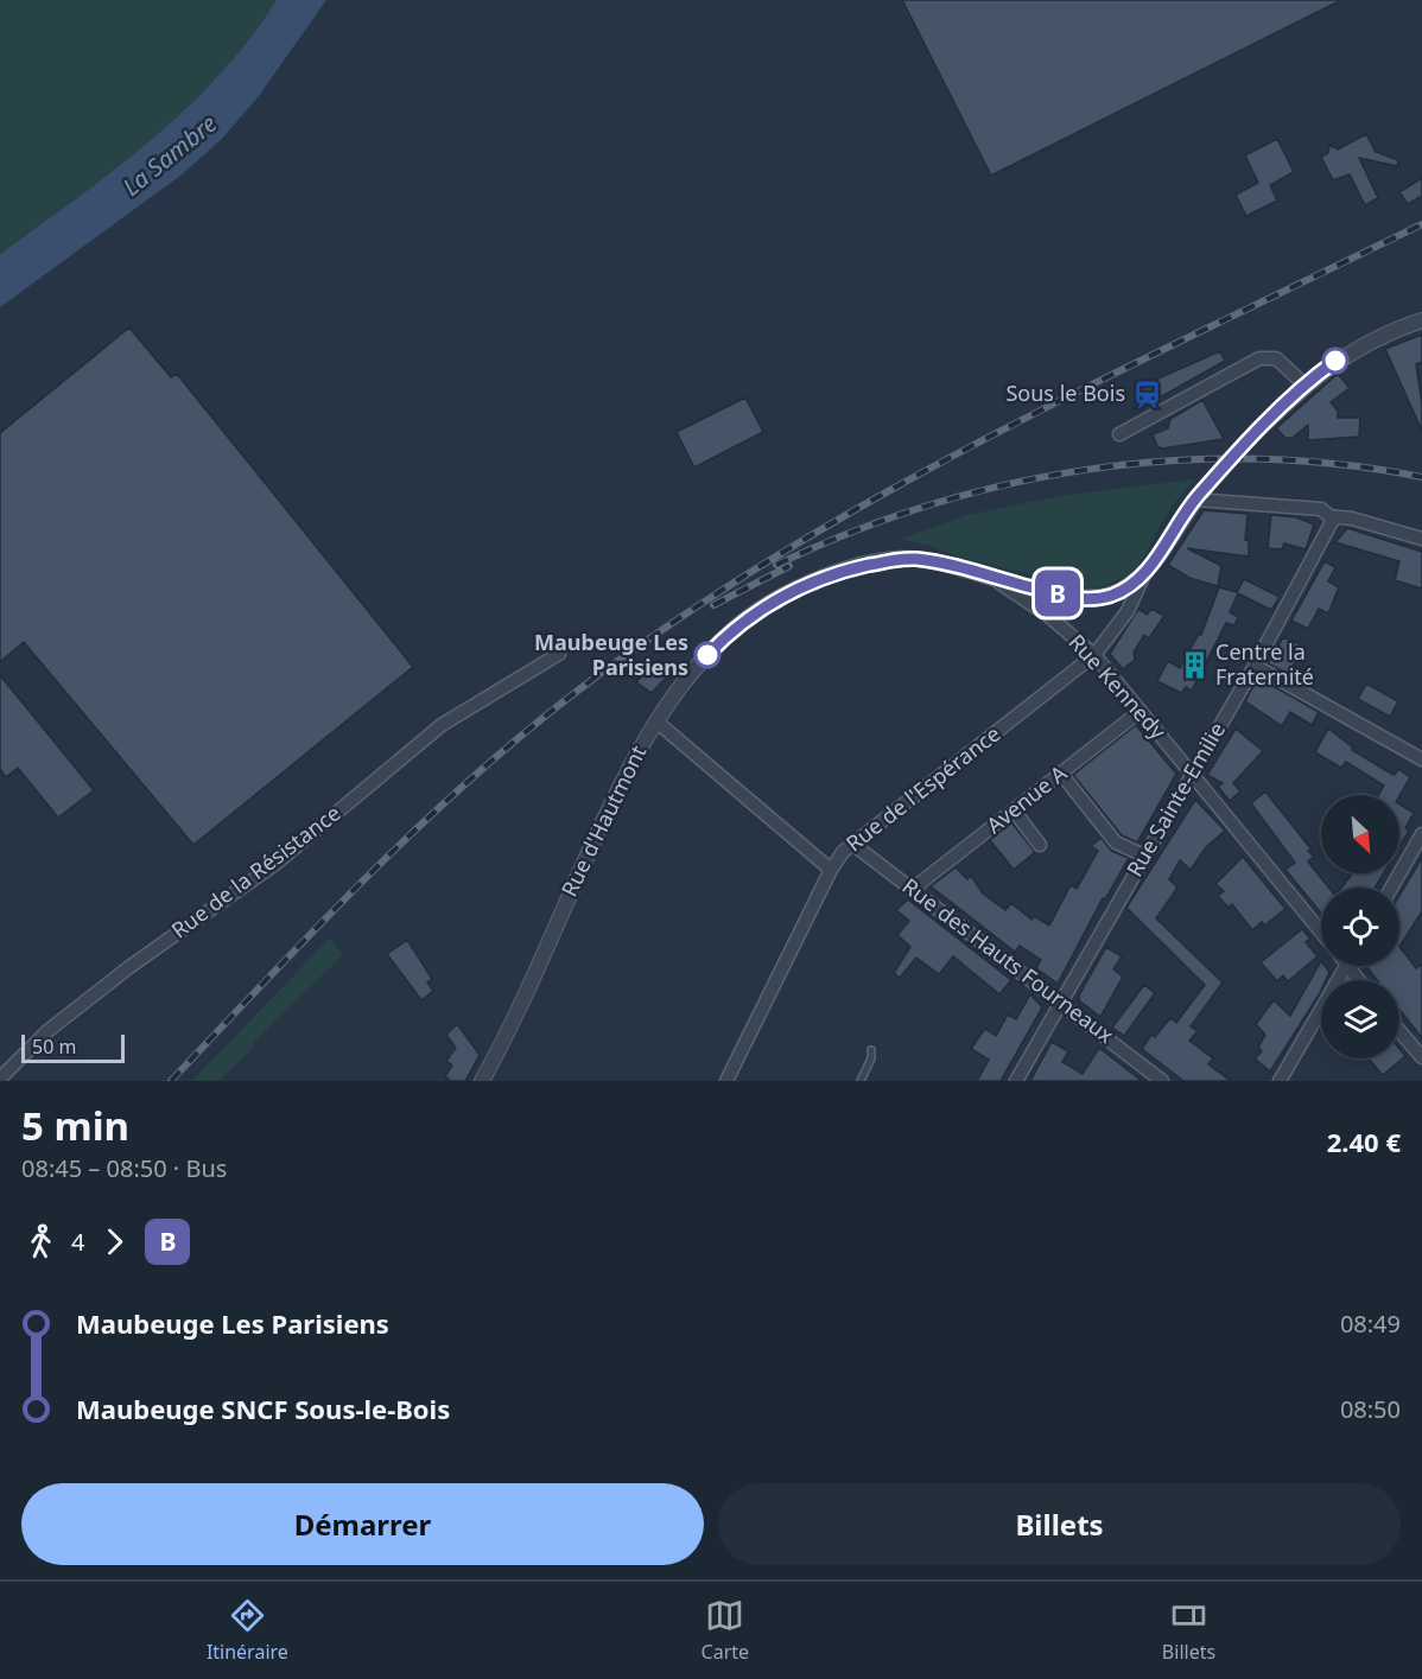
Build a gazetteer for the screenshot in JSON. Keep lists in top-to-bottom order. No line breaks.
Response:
{"streets":{"street":["Rue Kennedy","Rue de l'Espérance","Avenue A","Rue Sainte-Emilie","Rue d'Hautmont","Rue de la Résistance","Rue des Hauts Fourneaux"]},"crossings":[["Rue Kennedy","Rue de l'Espérance"],["Rue Kennedy","Avenue A"],["Rue Kennedy","Rue Sainte-Emilie"],["Rue Kennedy","Rue d'Hautmont"],["Rue de l'Espérance","Rue d'Hautmont"],["Rue de l'Espérance","Rue des Hauts Fourneaux"],["Avenue A","Rue des Hauts Fourneaux"],["Rue Sainte-Emilie","Rue des Hauts Fourneaux"]],"water":["La Sambre"],"places":{"station":["Sous le Bois"],"other":["Maubeuge Les Parisiens"],"building":["Centre la Fraternité"]},"lines":["bus line B"],"scale_bar":"50 m","north":"bottom right","page":{"on_map":"B","scale":"50 m","heading":["5 min","08:45 – 08:50 · Bus","2.40 €"],"legs":["4","B"],"list":[{"name":"Maubeuge Les Parisiens","value":"08:49"},{"name":"Maubeuge SNCF Sous-le-Bois","value":"08:50"}],"buttons":["Démarrer","Billets"],"tabs":["Itinéraire","Carte","Billets"]}}
